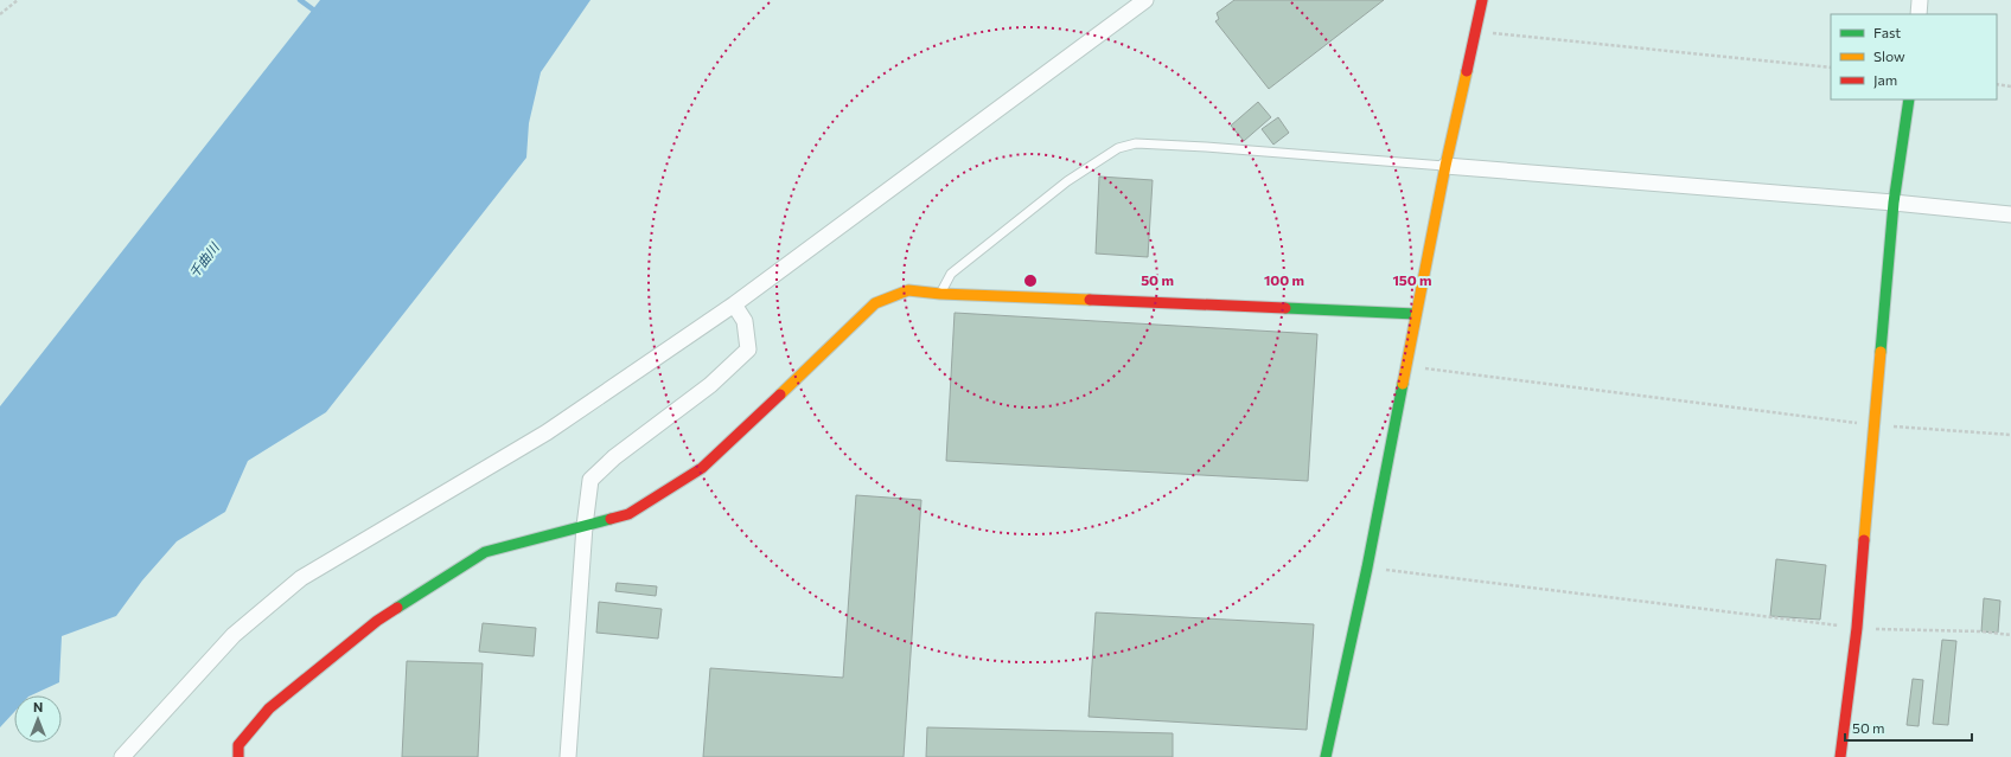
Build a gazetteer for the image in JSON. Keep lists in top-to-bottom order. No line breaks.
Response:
{"water":["千曲川"],"legend":["Fast","Slow","Jam"],"scale_bar":"50 m","north":"top","rings":["50 m","100 m","150 m"]}
